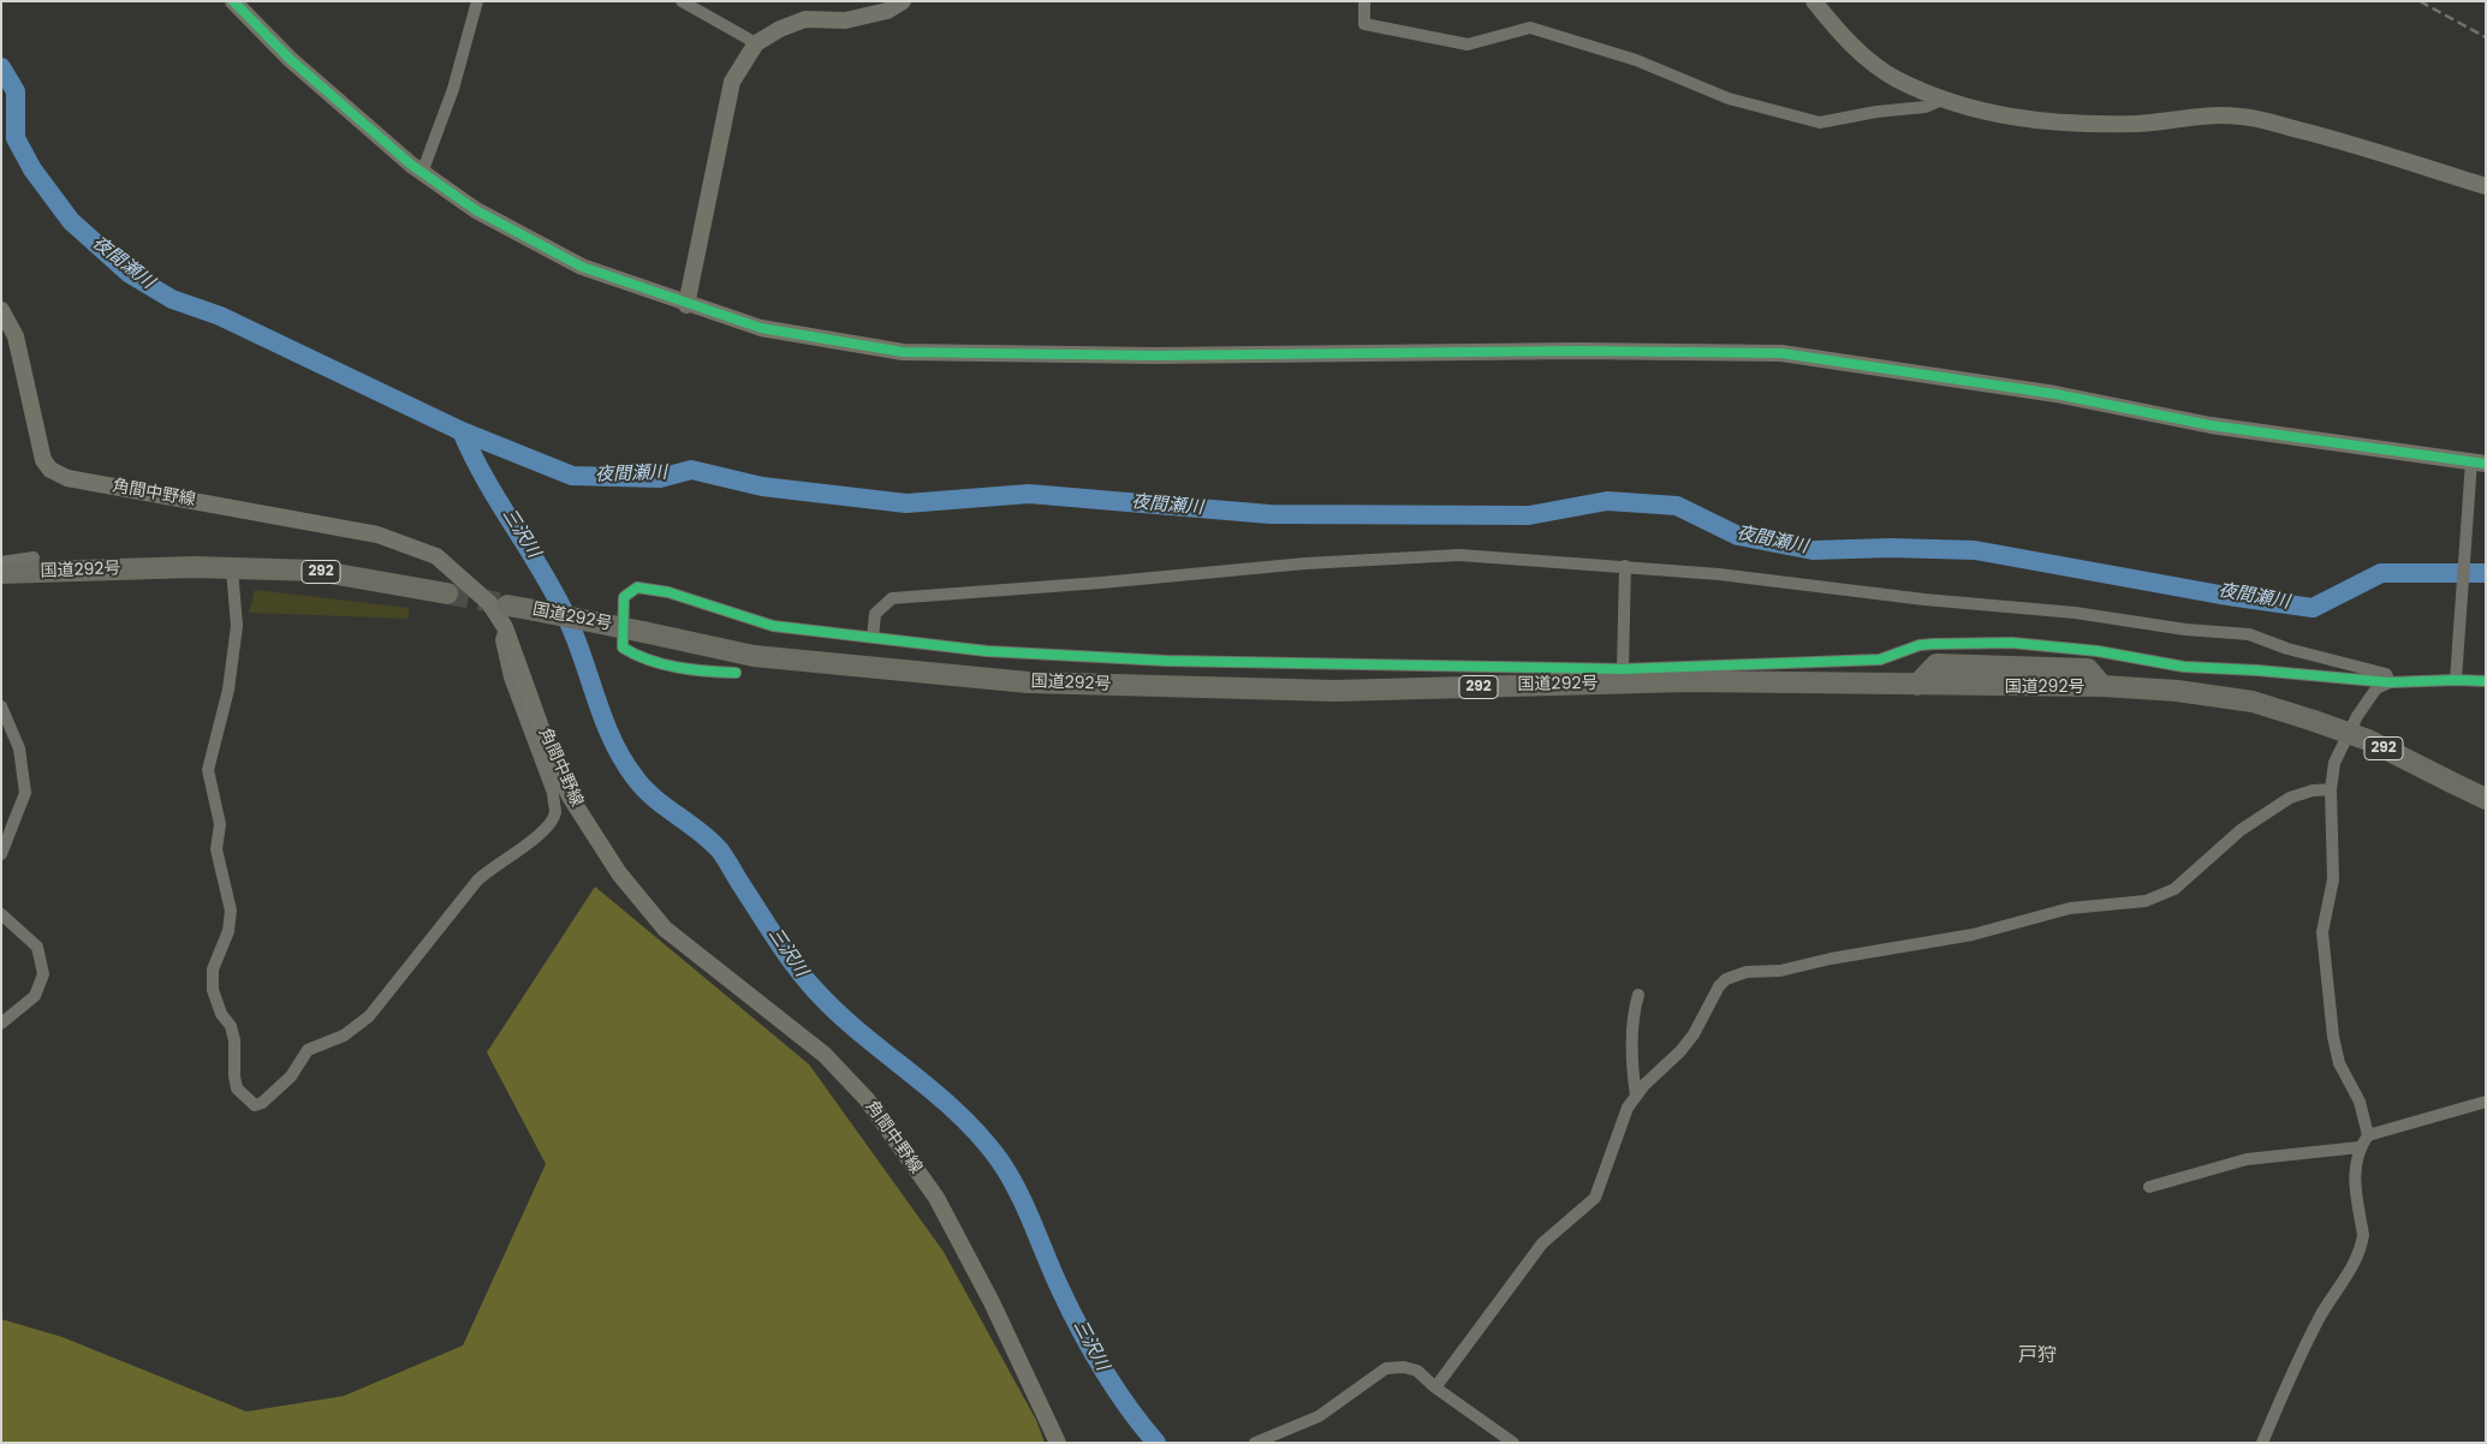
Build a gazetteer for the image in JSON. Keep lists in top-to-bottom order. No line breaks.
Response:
{"streets":{"highway":["国道292号","292"],"street":["角間中野線"]},"crossings":[["国道292号","292"]],"districts":["戸狩"],"water":["夜間瀬川","三沢川"]}
